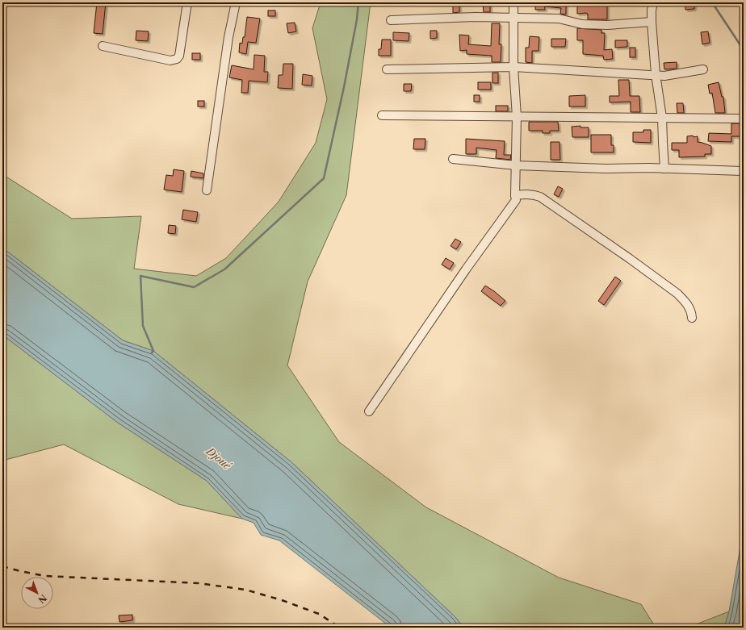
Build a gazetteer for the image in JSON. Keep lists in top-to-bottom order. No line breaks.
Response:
{"water":["Djoué"],"north":"bottom right"}
